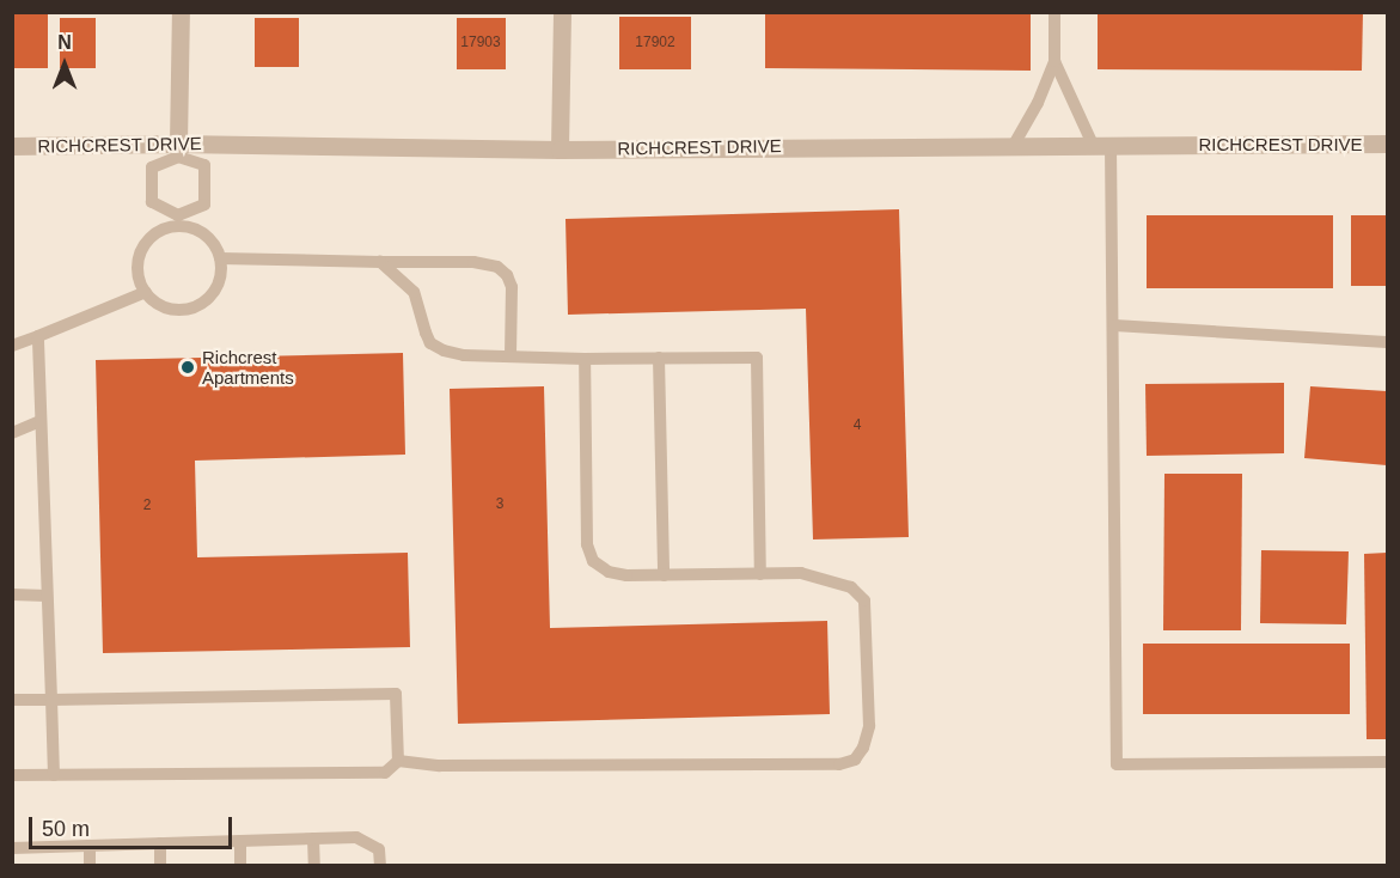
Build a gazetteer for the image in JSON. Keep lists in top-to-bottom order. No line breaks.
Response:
{"streets":{"street":["RICHCREST DRIVE"]},"places":["Richcrest Apartments"],"house_numbers":["17903","17902","4","3","2"],"scale_bar":"50 m","north":"top"}
